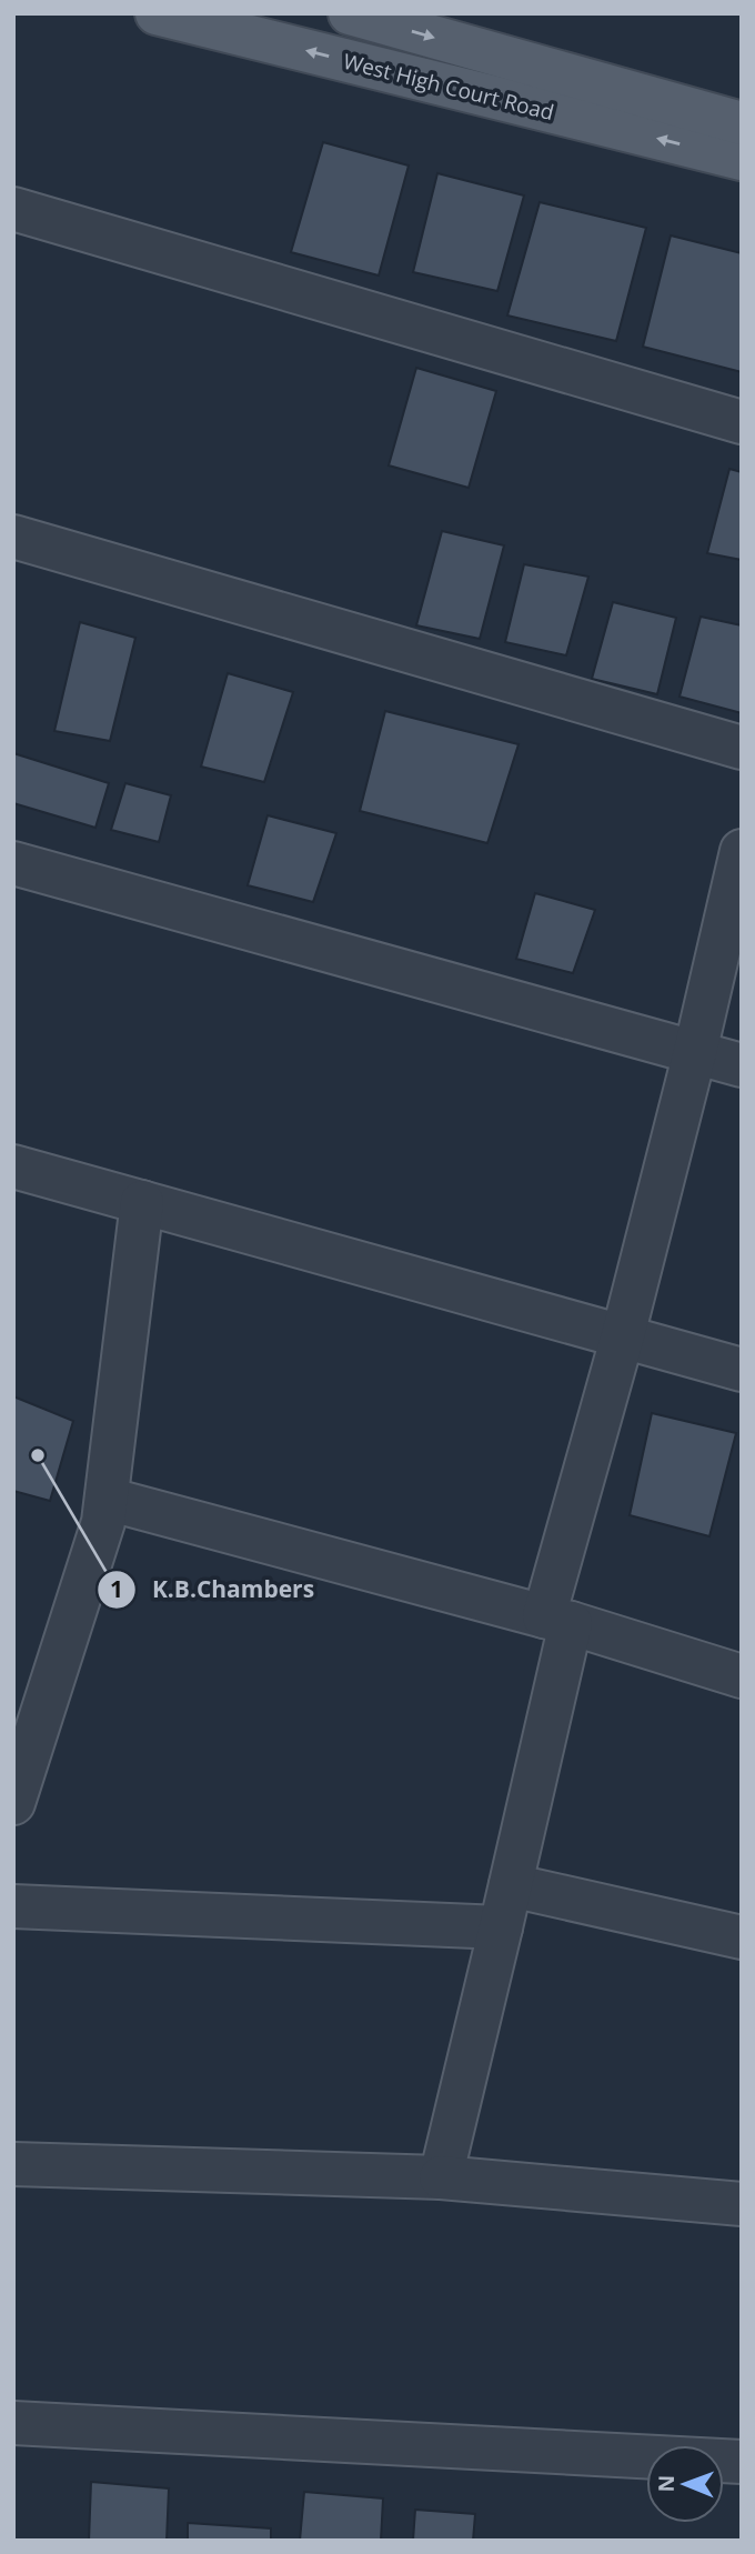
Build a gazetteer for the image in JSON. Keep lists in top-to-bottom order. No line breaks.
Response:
{"streets":{"main road":["West High Court Road"]},"places":["K.B.Chambers"],"north":"left"}
